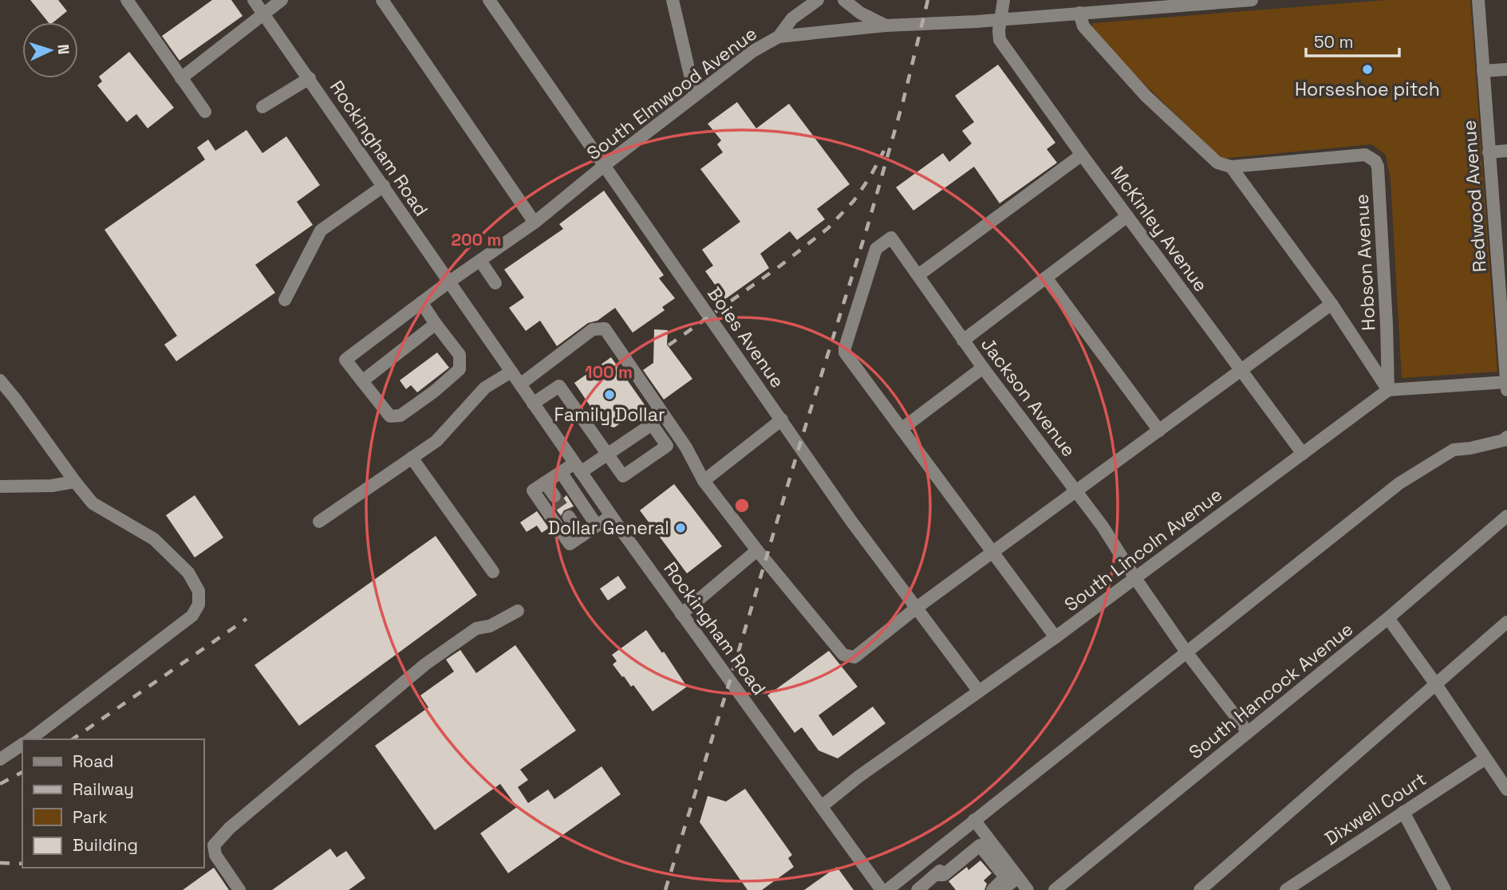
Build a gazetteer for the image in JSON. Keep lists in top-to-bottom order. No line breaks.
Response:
{"streets":{"street":["South Elmwood Avenue","Rockingham Road","Redwood Avenue","McKinley Avenue","Hobson Avenue","Boies Avenue","Jackson Avenue","South Lincoln Avenue","South Hancock Avenue","Dixwell Court"]},"crossings":[["South Elmwood Avenue","Rockingham Road"],["South Elmwood Avenue","McKinley Avenue"],["South Elmwood Avenue","Boies Avenue"],["Rockingham Road","South Lincoln Avenue"],["McKinley Avenue","South Lincoln Avenue"],["Hobson Avenue","South Lincoln Avenue"],["Boies Avenue","South Lincoln Avenue"],["Jackson Avenue","South Lincoln Avenue"],["Jackson Avenue","South Hancock Avenue"]],"places":["Horseshoe pitch","Family Dollar","Dollar General"],"legend":["Road","Railway","Park","Building"],"scale_bar":"50 m","north":"right","rings":["200 m","100 m"]}
